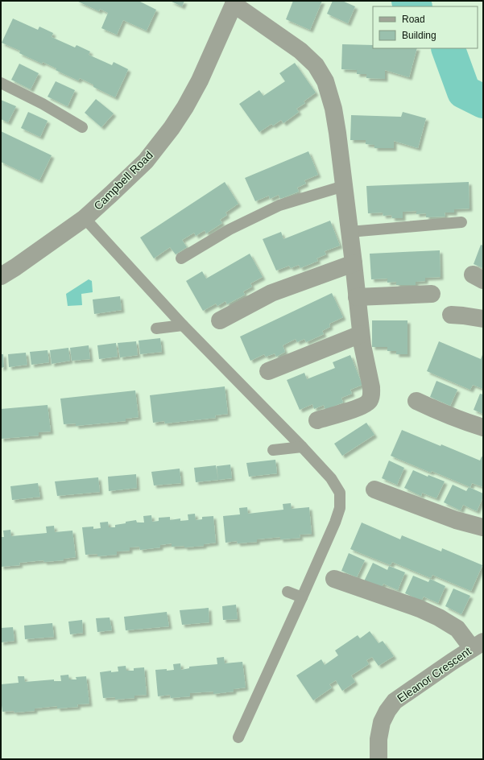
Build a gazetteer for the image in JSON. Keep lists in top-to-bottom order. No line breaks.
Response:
{"streets":{"street":["Campbell Road","Eleanor Crescent"]},"legend":["Road","Building"]}
